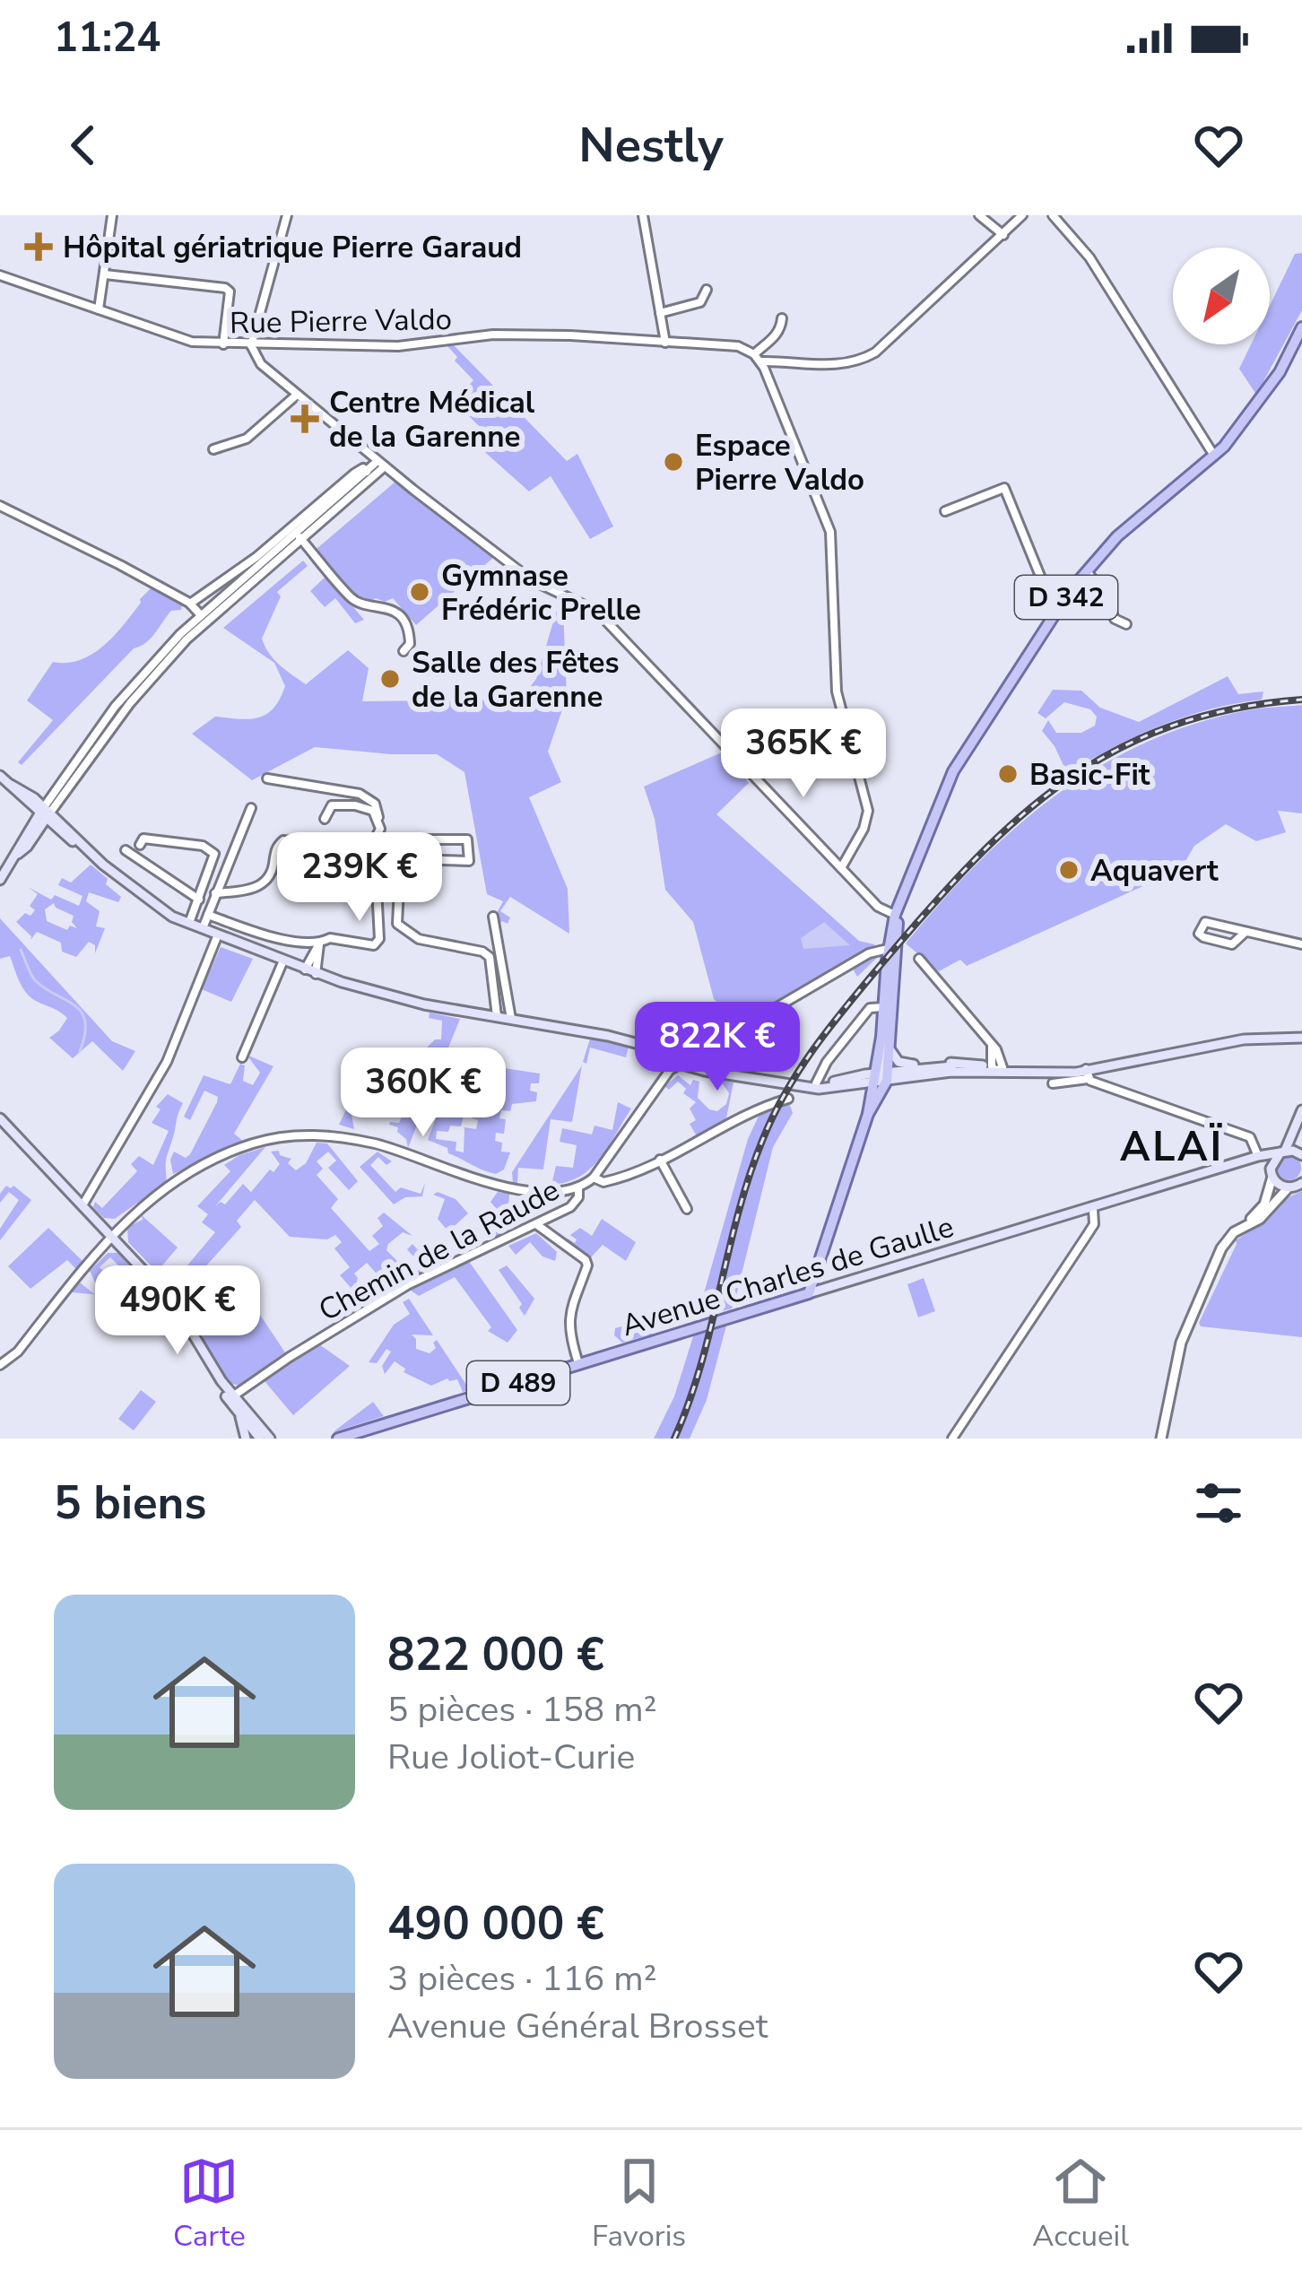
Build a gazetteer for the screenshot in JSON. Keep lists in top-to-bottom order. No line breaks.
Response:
{"streets":{"main road":["D 342","Avenue Charles de Gaulle","D 489"],"street":["Rue Pierre Valdo","Chemin de la Raude"]},"crossings":[["D 342","Chemin de la Raude"],["D 342","Avenue Charles de Gaulle"]],"districts":["ALAÏ"],"places":{"health":["Hôpital gériatrique Pierre Garaud","Centre Médical de la Garenne"],"other":["Espace Pierre Valdo","Gymnase Frédéric Prelle","Salle des Fêtes de la Garenne","Basic-Fit","Aquavert"]},"north":"bottom left","page":{"status":"11:24","header":"Nestly","price":["365K €","239K €","822K €","360K €","490K €"],"heading":"5 biens","list":[{"name":"822 000 €","note":"5 pièces · 158 m² · Rue Joliot-Curie"},{"name":"490 000 €","note":"3 pièces · 116 m² · Avenue Général Brosset"}],"tabs":["Carte","Favoris","Accueil"]}}
